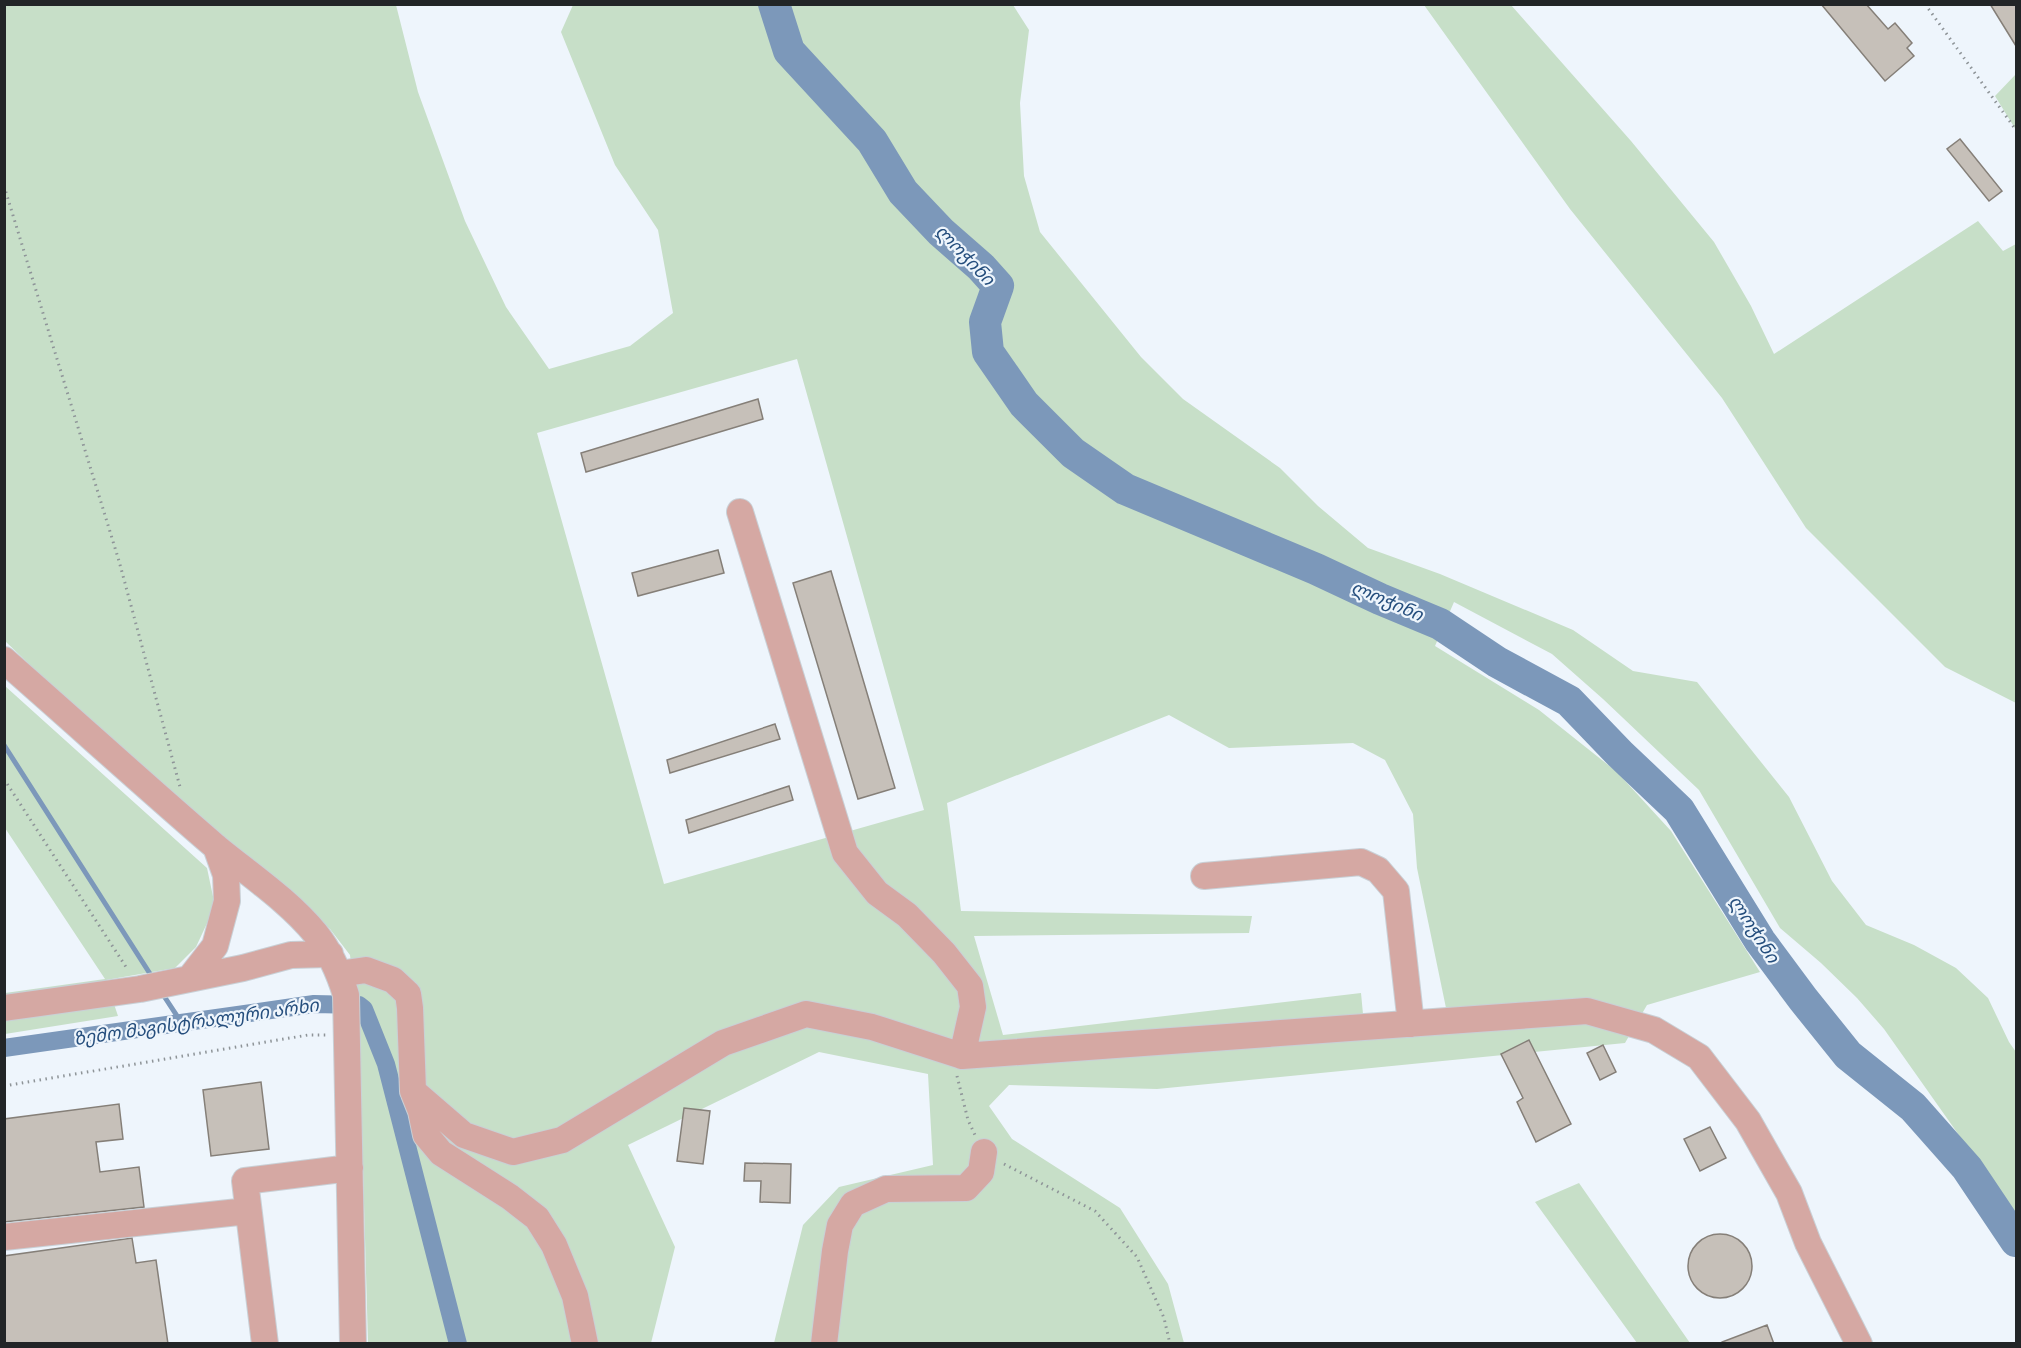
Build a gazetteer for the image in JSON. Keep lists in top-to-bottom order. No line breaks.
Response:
{"water":["ლოჭინი","ზემო მაგისტრალური არხი"]}
